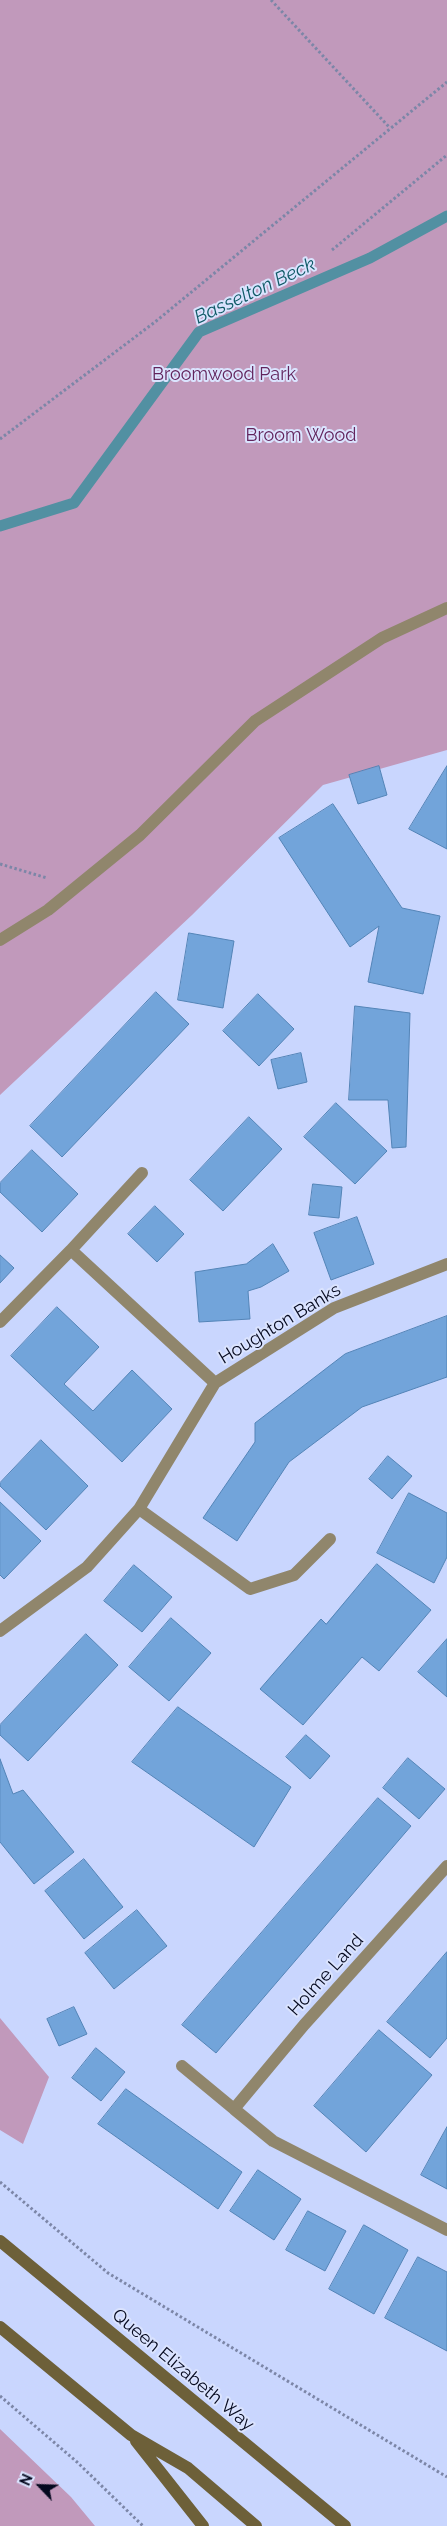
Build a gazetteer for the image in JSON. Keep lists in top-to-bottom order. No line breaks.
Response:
{"streets":{"street":["Houghton Banks","Holme Land","Queen Elizabeth Way"]},"water":["Basselton Beck"],"parks":["Broomwood Park","Broom Wood"],"north":"top left"}
